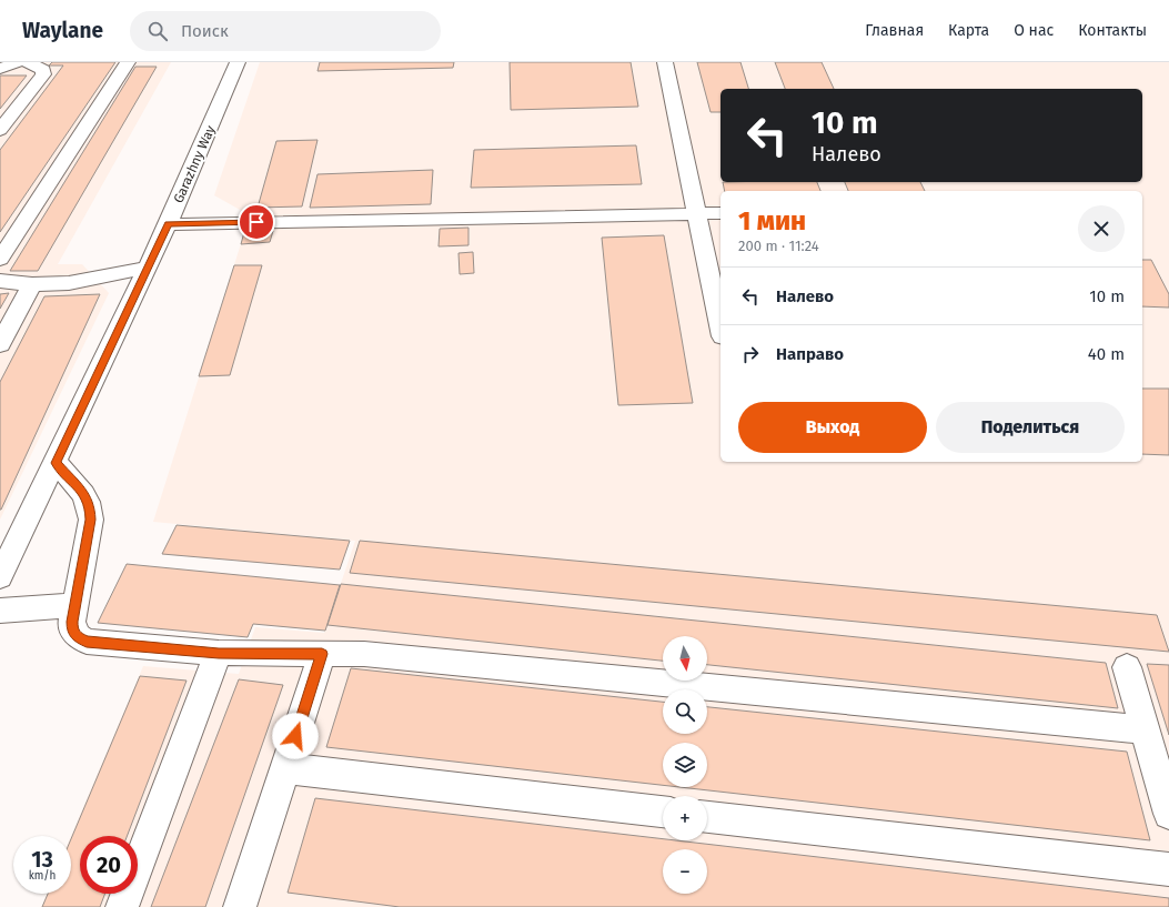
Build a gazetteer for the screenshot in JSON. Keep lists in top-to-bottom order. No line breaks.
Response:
{"streets":{"street":["Garazhny Way"]},"north":"bottom","page":{"header":"Waylane","search":"Поиск","nav":["Главная","Карта","О нас","Контакты"],"turn":["10 m","Налево"],"heading":["1 мин","200 m · 11:24"],"list":[{"name":"Налево","value":"10 m"},{"name":"Направо","value":"40 m"}],"buttons":["Выход","Поделиться"],"map_buttons":["+","−"],"speed":"13 km/h","limit":"20"}}
